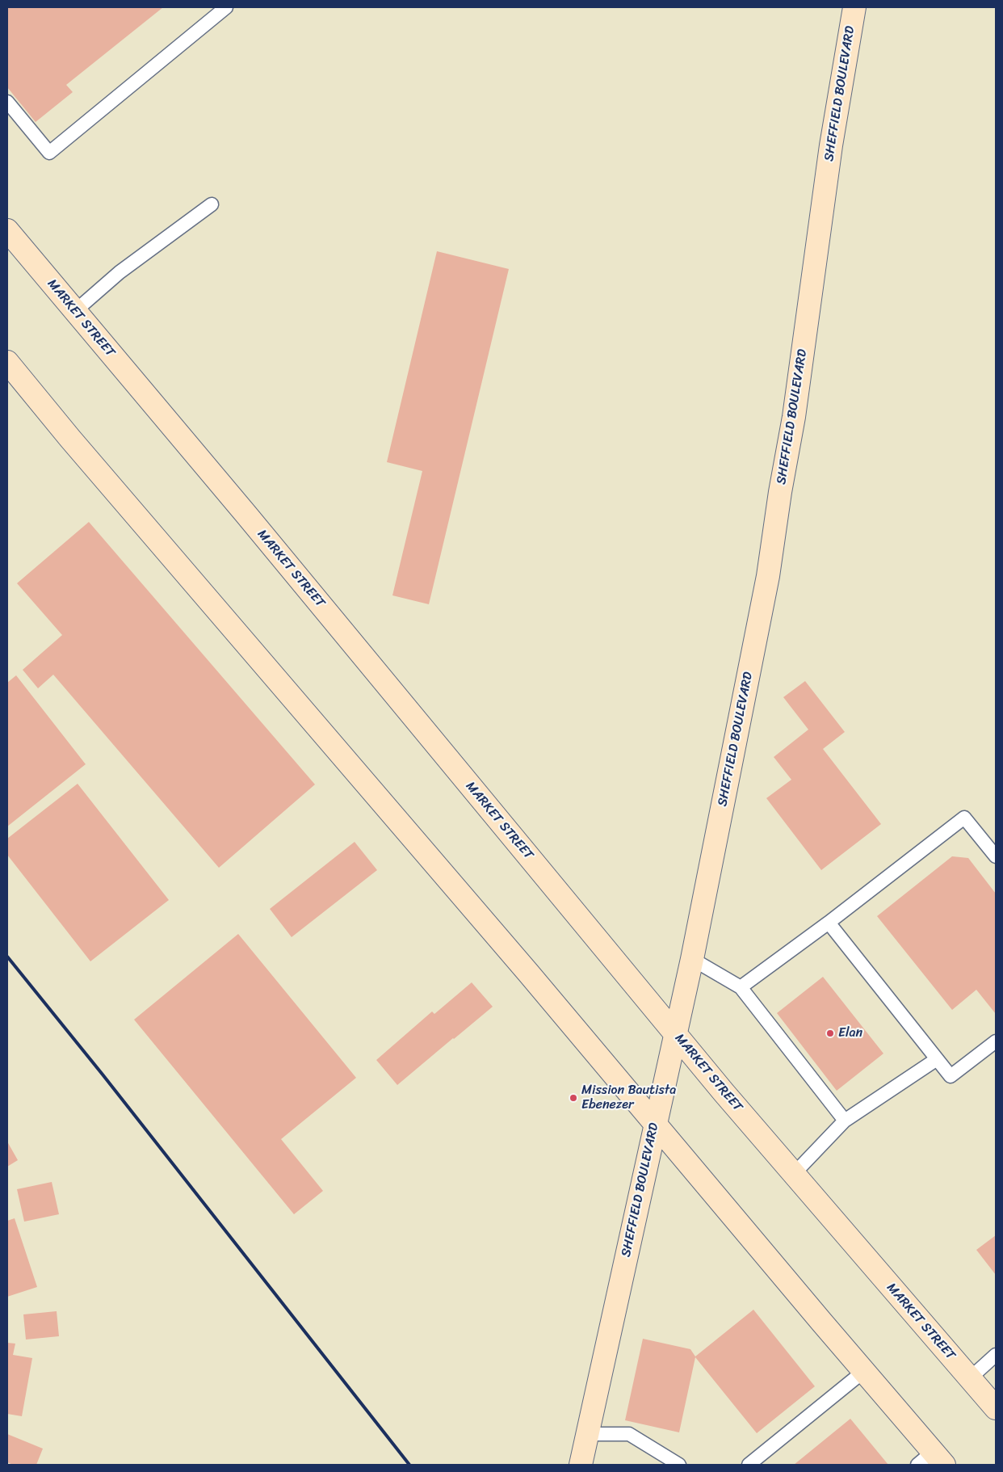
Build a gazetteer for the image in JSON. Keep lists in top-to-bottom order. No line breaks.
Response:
{"streets":{"main road":["SHEFFIELD BOULEVARD","MARKET STREET"]},"crossings":[["SHEFFIELD BOULEVARD","MARKET STREET"]],"places":["Elan","Mission Bautista Ebenezer"]}
